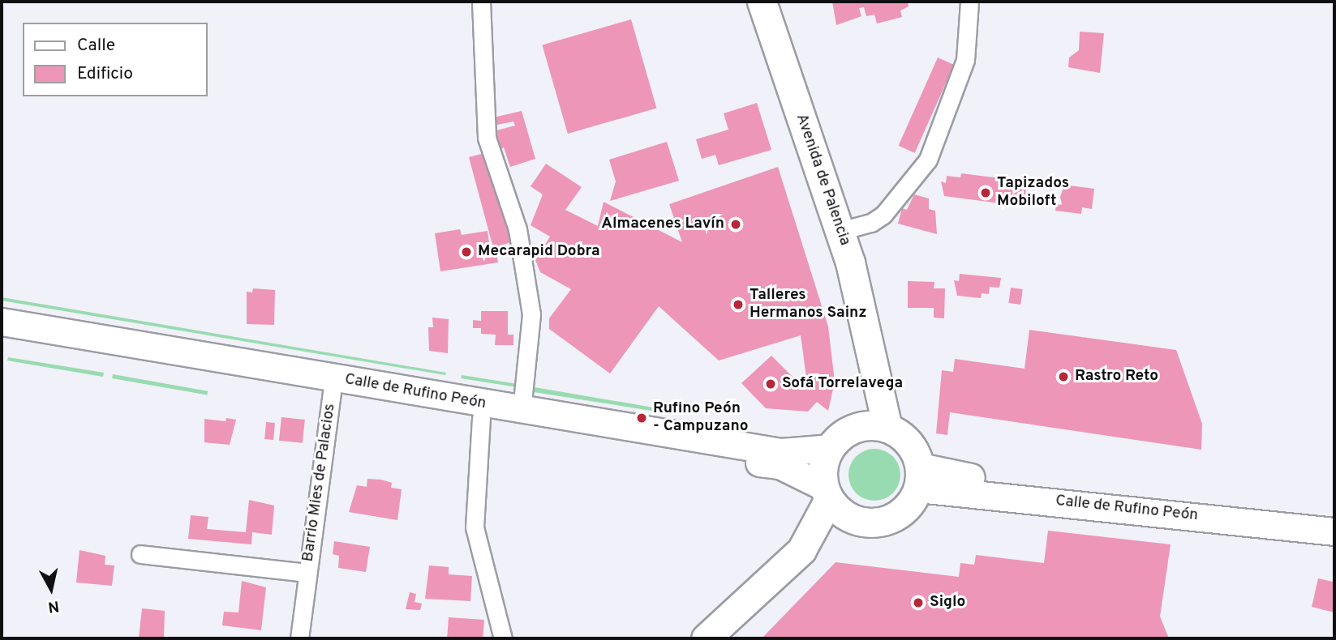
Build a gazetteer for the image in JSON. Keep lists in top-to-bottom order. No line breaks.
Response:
{"streets":{"highway":["Avenida de Palencia"],"main road":["Calle de Rufino Peón"],"street":["Barrio Mies de Palacios"]},"crossings":[["Avenida de Palencia","Calle de Rufino Peón"],["Calle de Rufino Peón","Barrio Mies de Palacios"]],"places":["Tapizados Mobiloft","Almacenes Lavín","Mecarapid Dobra","Talleres Hermanos Sainz","Rastro Reto","Sofá Torrelavega","Rufino Peón - Campuzano","Siglo"],"legend":["Calle","Edificio"],"north":"bottom"}
